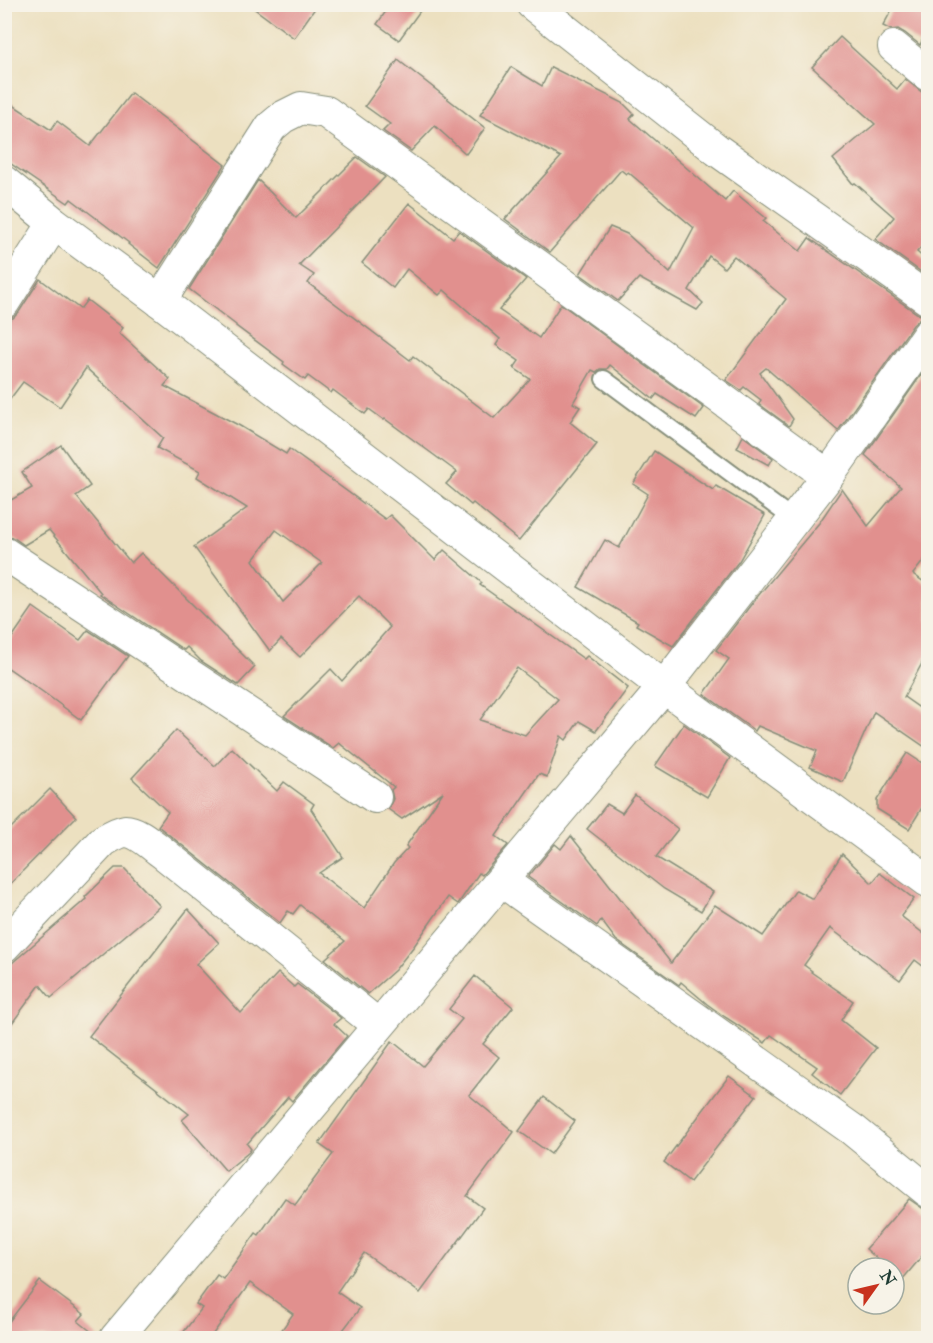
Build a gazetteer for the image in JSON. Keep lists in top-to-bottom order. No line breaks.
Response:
{"north":"top right"}
